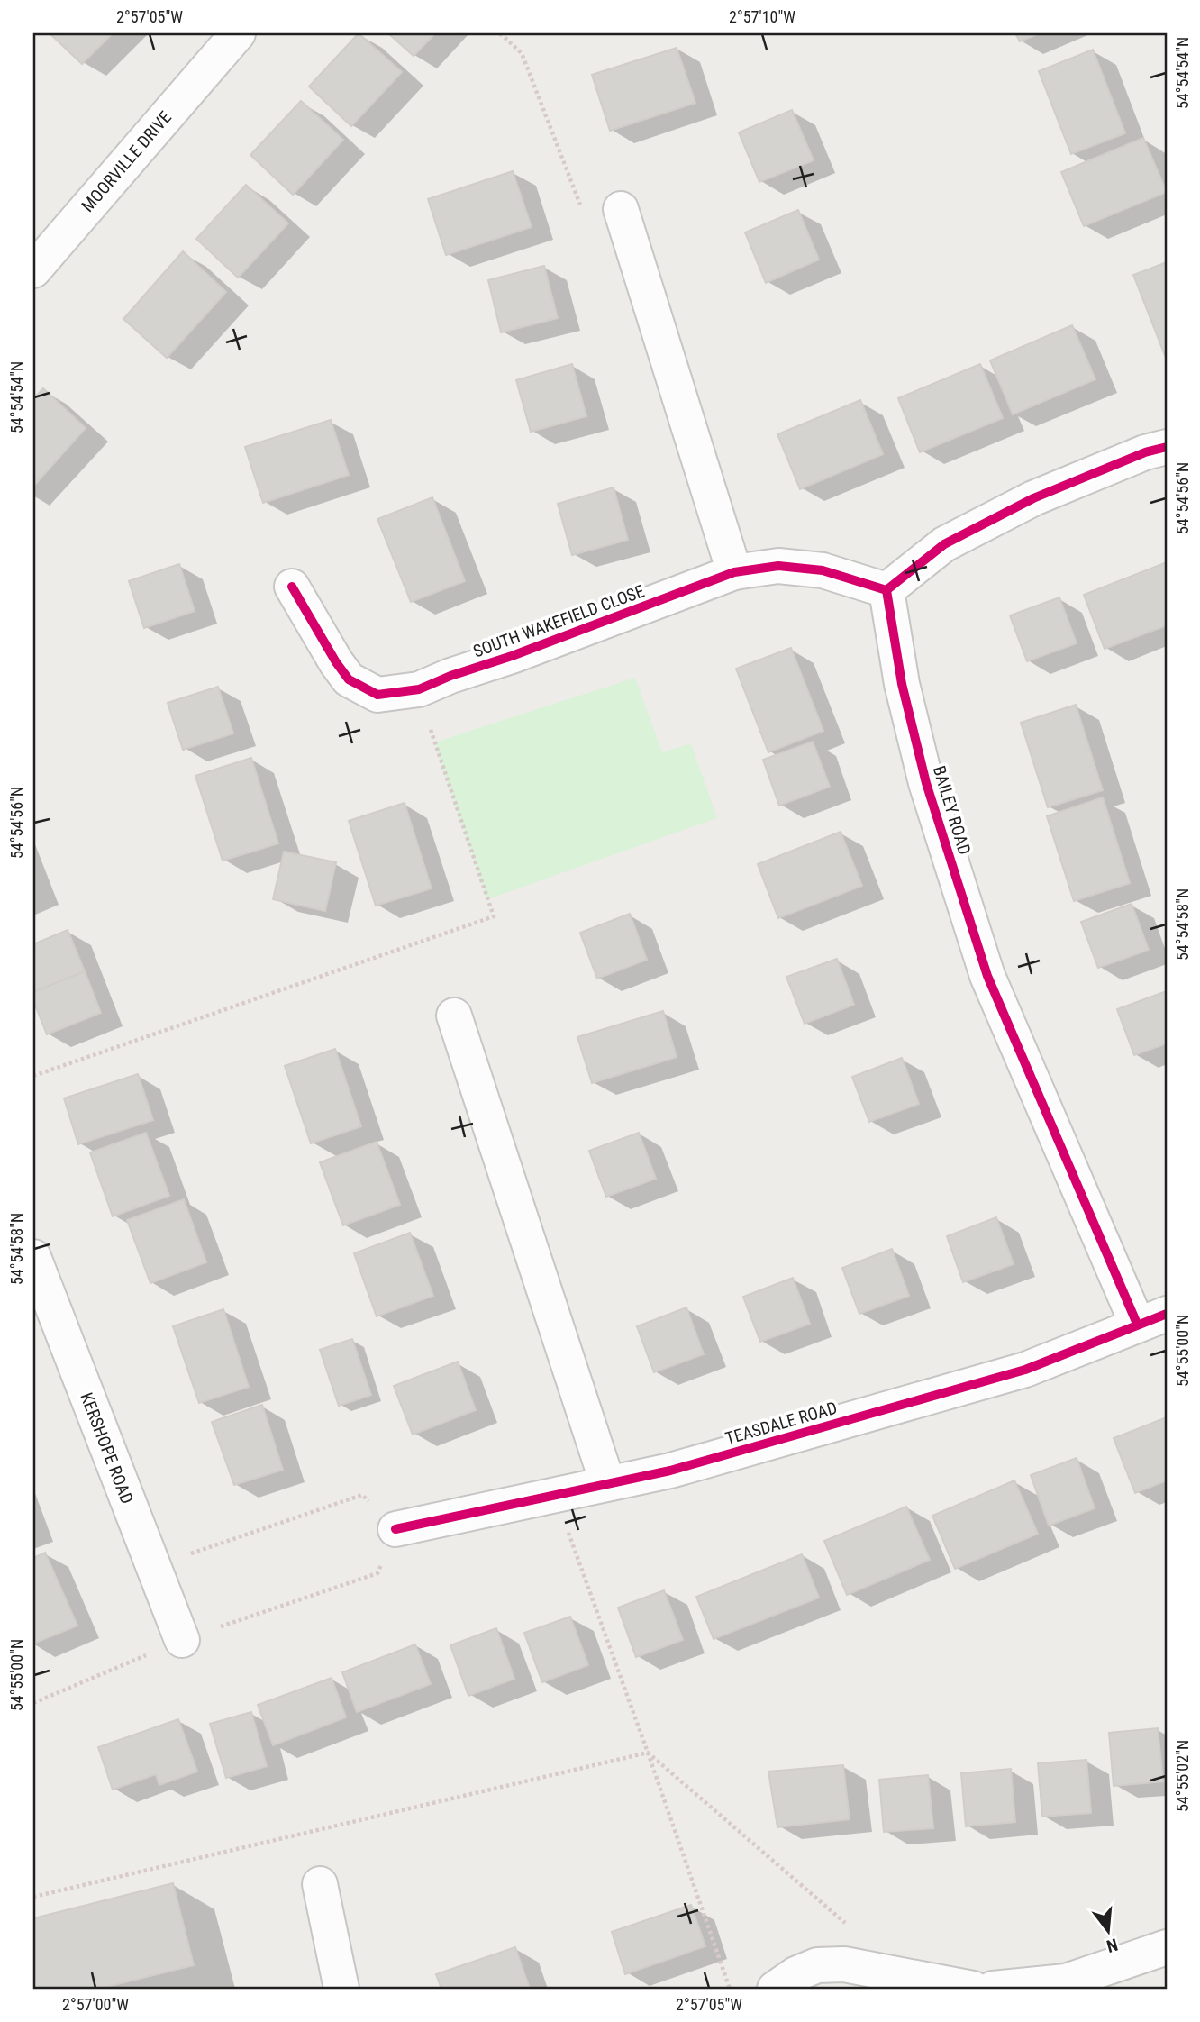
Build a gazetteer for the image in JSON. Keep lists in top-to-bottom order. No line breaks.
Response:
{"streets":{"street":["MOORVILLE DRIVE","SOUTH WAKEFIELD CLOSE","BAILEY ROAD","TEASDALE ROAD","KERSHOPE ROAD"]},"crossings":[["SOUTH WAKEFIELD CLOSE","BAILEY ROAD"],["BAILEY ROAD","TEASDALE ROAD"]],"north":"bottom","coordinates":["2°57'05\"W","2°57'10\"W","54°54'54\"N","54°54'56\"N","54°54'58\"N","54°55'00\"N","54°55'02\"N","2°57'00\"W"]}
